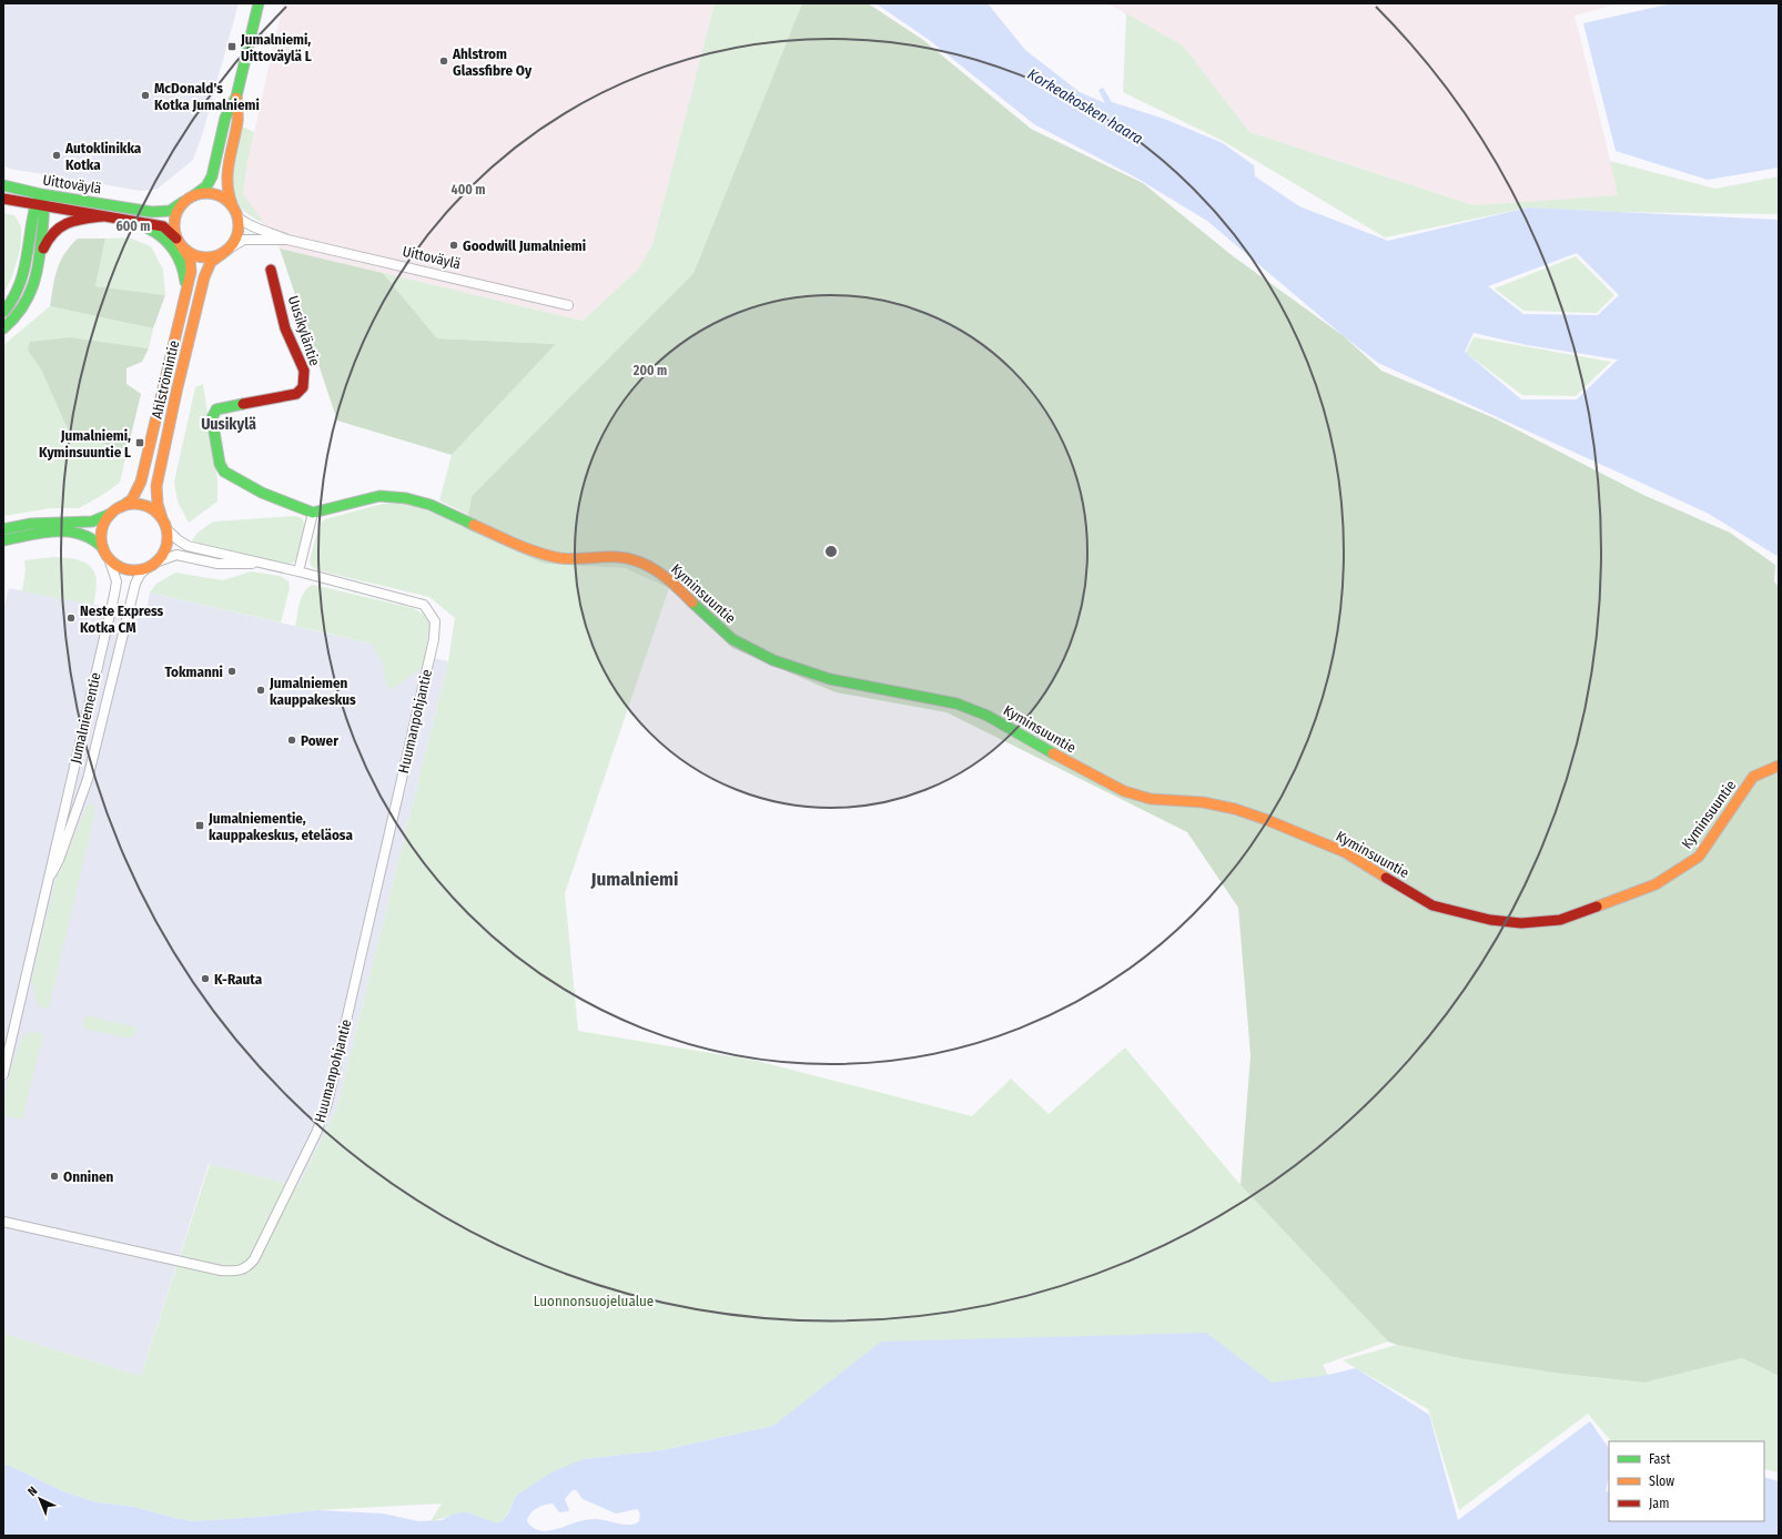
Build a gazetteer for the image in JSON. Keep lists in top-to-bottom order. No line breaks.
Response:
{"streets":{"main road":["Uittoväylä","Uusikyläntie","Ahlströmintie","Kyminsuuntie"],"street":["Jumalniementie","Huumanpohjantie"]},"crossings":[["Uittoväylä","Ahlströmintie"],["Uusikyläntie","Kyminsuuntie"],["Ahlströmintie","Jumalniementie"]],"districts":["Uusikylä","Jumalniemi"],"water":["Korkeakosken haara"],"parks":["Luonnonsuojelualue"],"places":{"transit":["Jumalniemi, Uittoväylä L","Jumalniemi, Kyminsuuntie L","Jumalniementie, kauppakeskus, eteläosa"],"other":["Ahlstrom Glassfibre Oy","McDonald's Kotka Jumalniemi","Autoklinikka Kotka","Goodwill Jumalniemi","Neste Express Kotka CM","Tokmanni","Jumalniemen kauppakeskus","Power","K-Rauta","Onninen"]},"legend":["Fast","Slow","Jam"],"north":"top left","rings":["400 m","600 m","200 m"]}
